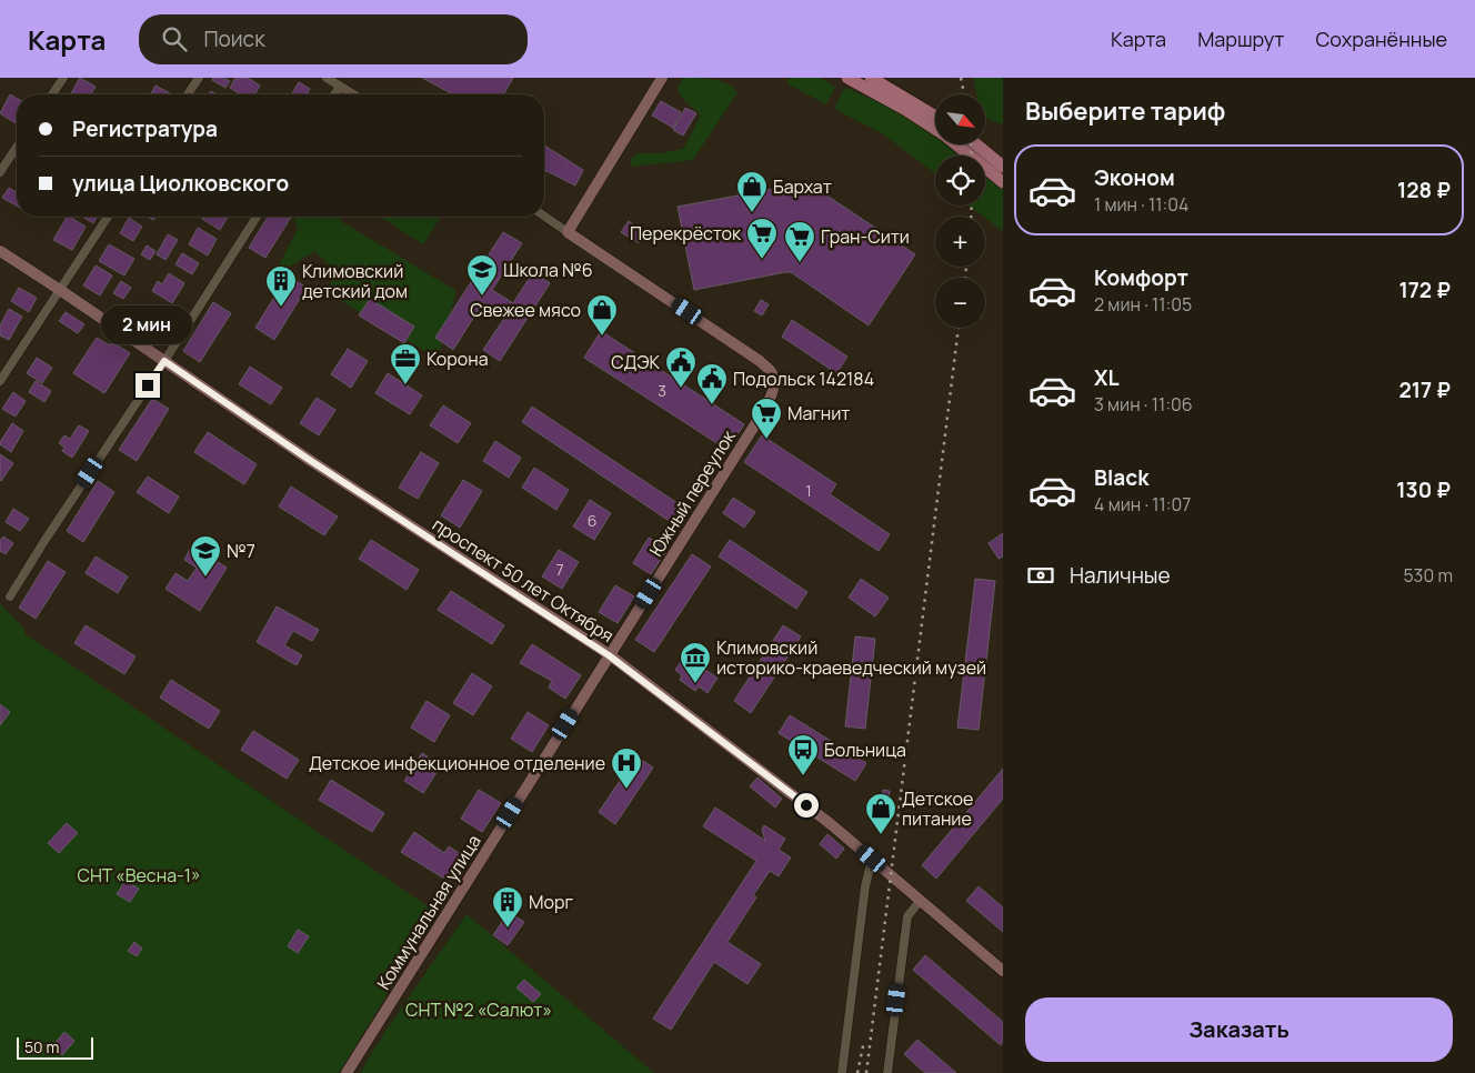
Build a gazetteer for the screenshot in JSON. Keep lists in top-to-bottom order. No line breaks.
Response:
{"streets":{"street":["Южный переулок","проспект 50 лет Октября","Коммунальная улица"]},"crossings":[["Южный переулок","проспект 50 лет Октября"],["Южный переулок","Коммунальная улица"],["проспект 50 лет Октября","Коммунальная улица"]],"parks":["СНТ «Весна-1»","СНТ №2 «Салют»"],"places":{"shop":["Бархат","Свежее мясо","Детское питание"],"supermarket":["Перекрёсток","Гран-Сити","Магнит"],"school or university":["Школа №6","№7"],"building":["Климовский детский дом","Морг"],"office":["Корона"],"public building":["СДЭК","Подольск 142184"],"museum":["Климовский историко-краеведческий музей"],"bus stop":["Больница"],"hospital":["Детское инфекционное отделение"]},"house_numbers":["3","1","6","7"],"scale_bar":"50 m","north":"bottom right","page":{"header":"Карта","search":"Поиск","nav":["Карта","Маршрут","Сохранённые"],"heading":"Выберите тариф","map_buttons":["+","−"],"banner":["Регистратура","улица Циолковского"],"list":[{"name":"Эконом","note":"1 мин · 11:04","value":"128 ₽"},{"name":"Комфорт","note":"2 мин · 11:05","value":"172 ₽"},{"name":"XL","note":"3 мин · 11:06","value":"217 ₽"},{"name":"Black","note":"4 мин · 11:07","value":"130 ₽"}],"bubble":"2 мин","pay":["Наличные","530 m"],"buttons":"Заказать","scale":"50 m"}}
